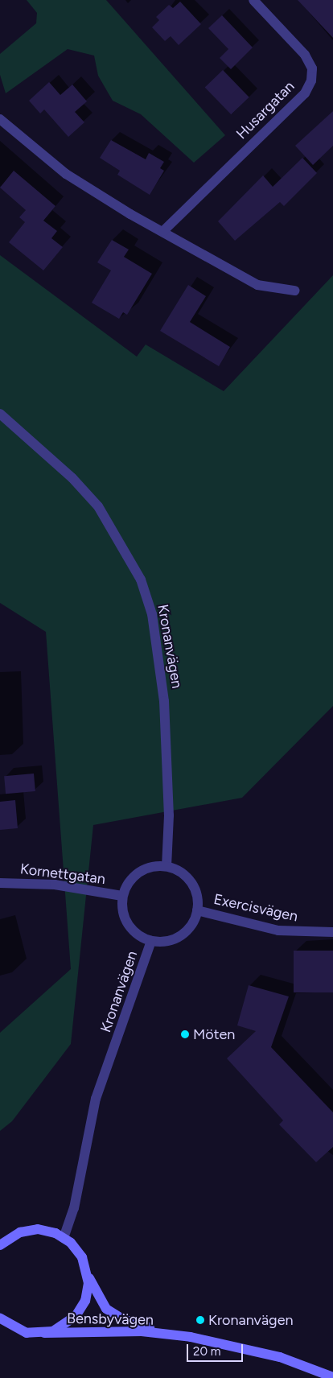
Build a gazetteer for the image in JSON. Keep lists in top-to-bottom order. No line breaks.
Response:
{"streets":{"main road":["Bensbyvägen"],"street":["Husargatan","Kronanvägen","Kornettgatan","Exercisvägen"]},"crossings":[["Kronanvägen","Kornettgatan"],["Kronanvägen","Exercisvägen"],["Kronanvägen","Bensbyvägen"],["Kornettgatan","Exercisvägen"]],"places":["Möten","Kronanvägen"],"scale_bar":"20 m"}
